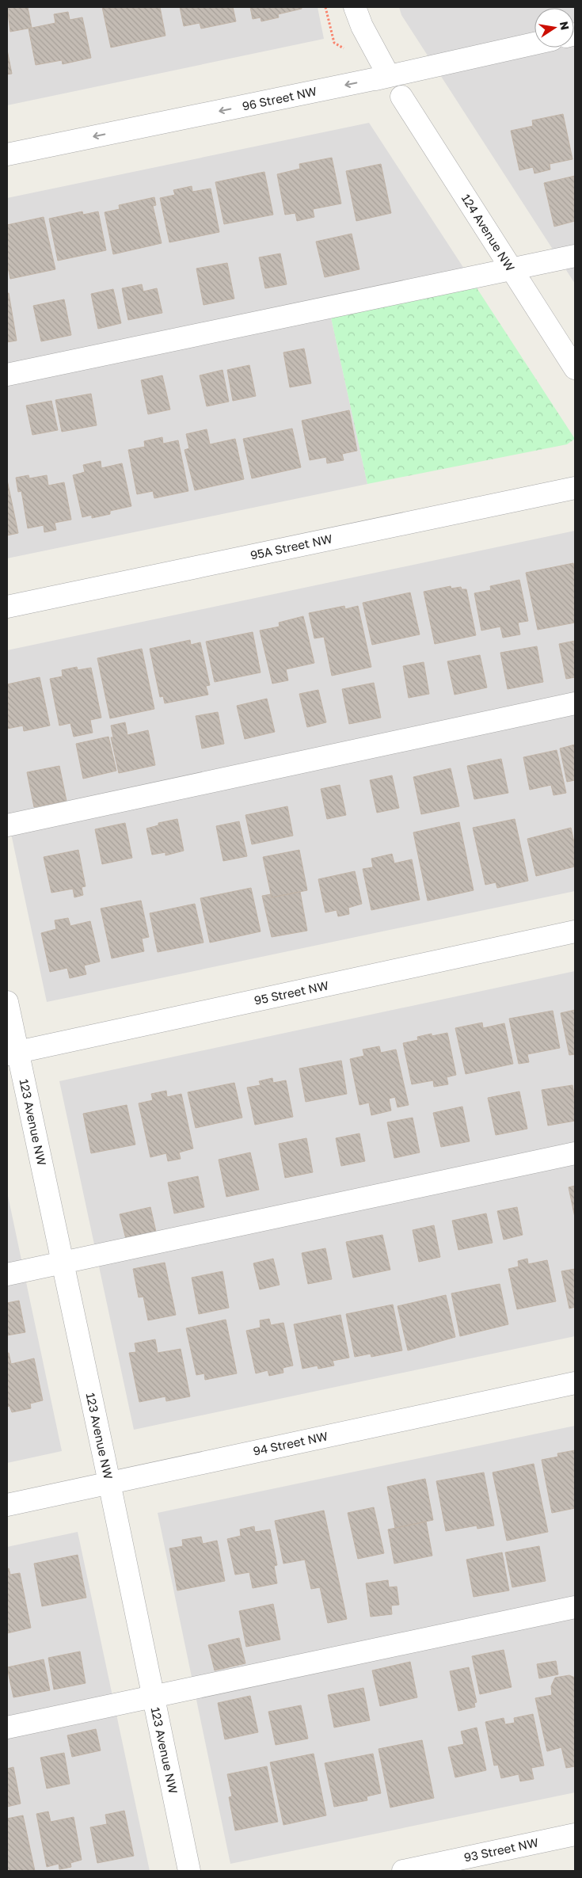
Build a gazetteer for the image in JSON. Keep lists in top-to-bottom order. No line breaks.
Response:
{"streets":{"street":["96 Street NW","124 Avenue NW","95A Street NW","95 Street NW","123 Avenue NW","94 Street NW","93 Street NW"]},"crossings":[["95 Street NW","123 Avenue NW"],["123 Avenue NW","94 Street NW"]],"one_way":["96 Street NW"],"north":"right"}
